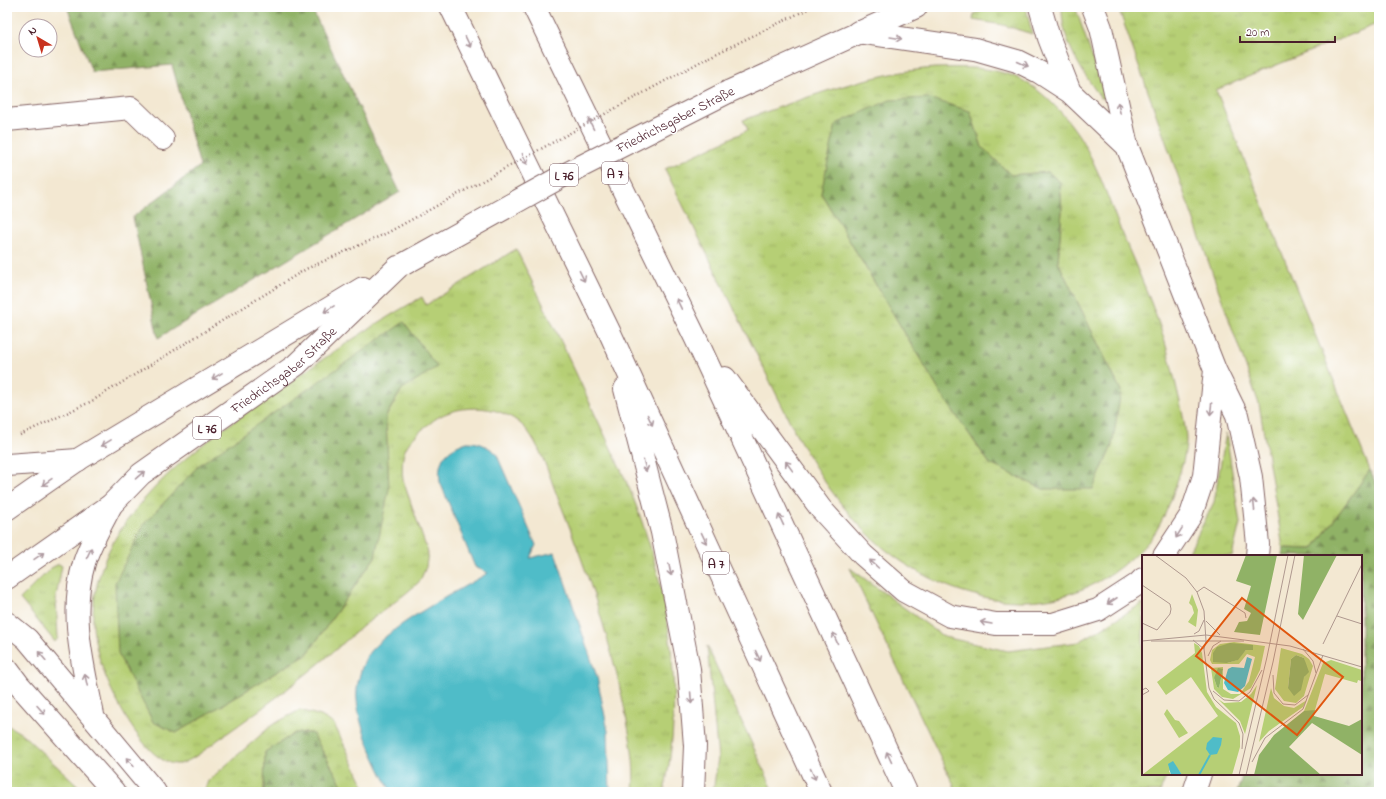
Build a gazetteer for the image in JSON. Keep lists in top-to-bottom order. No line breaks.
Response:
{"streets":{"main road":["Friedrichsgaber Straße","A 7","L 76"]},"scale_bar":"20 m","north":"top left"}
